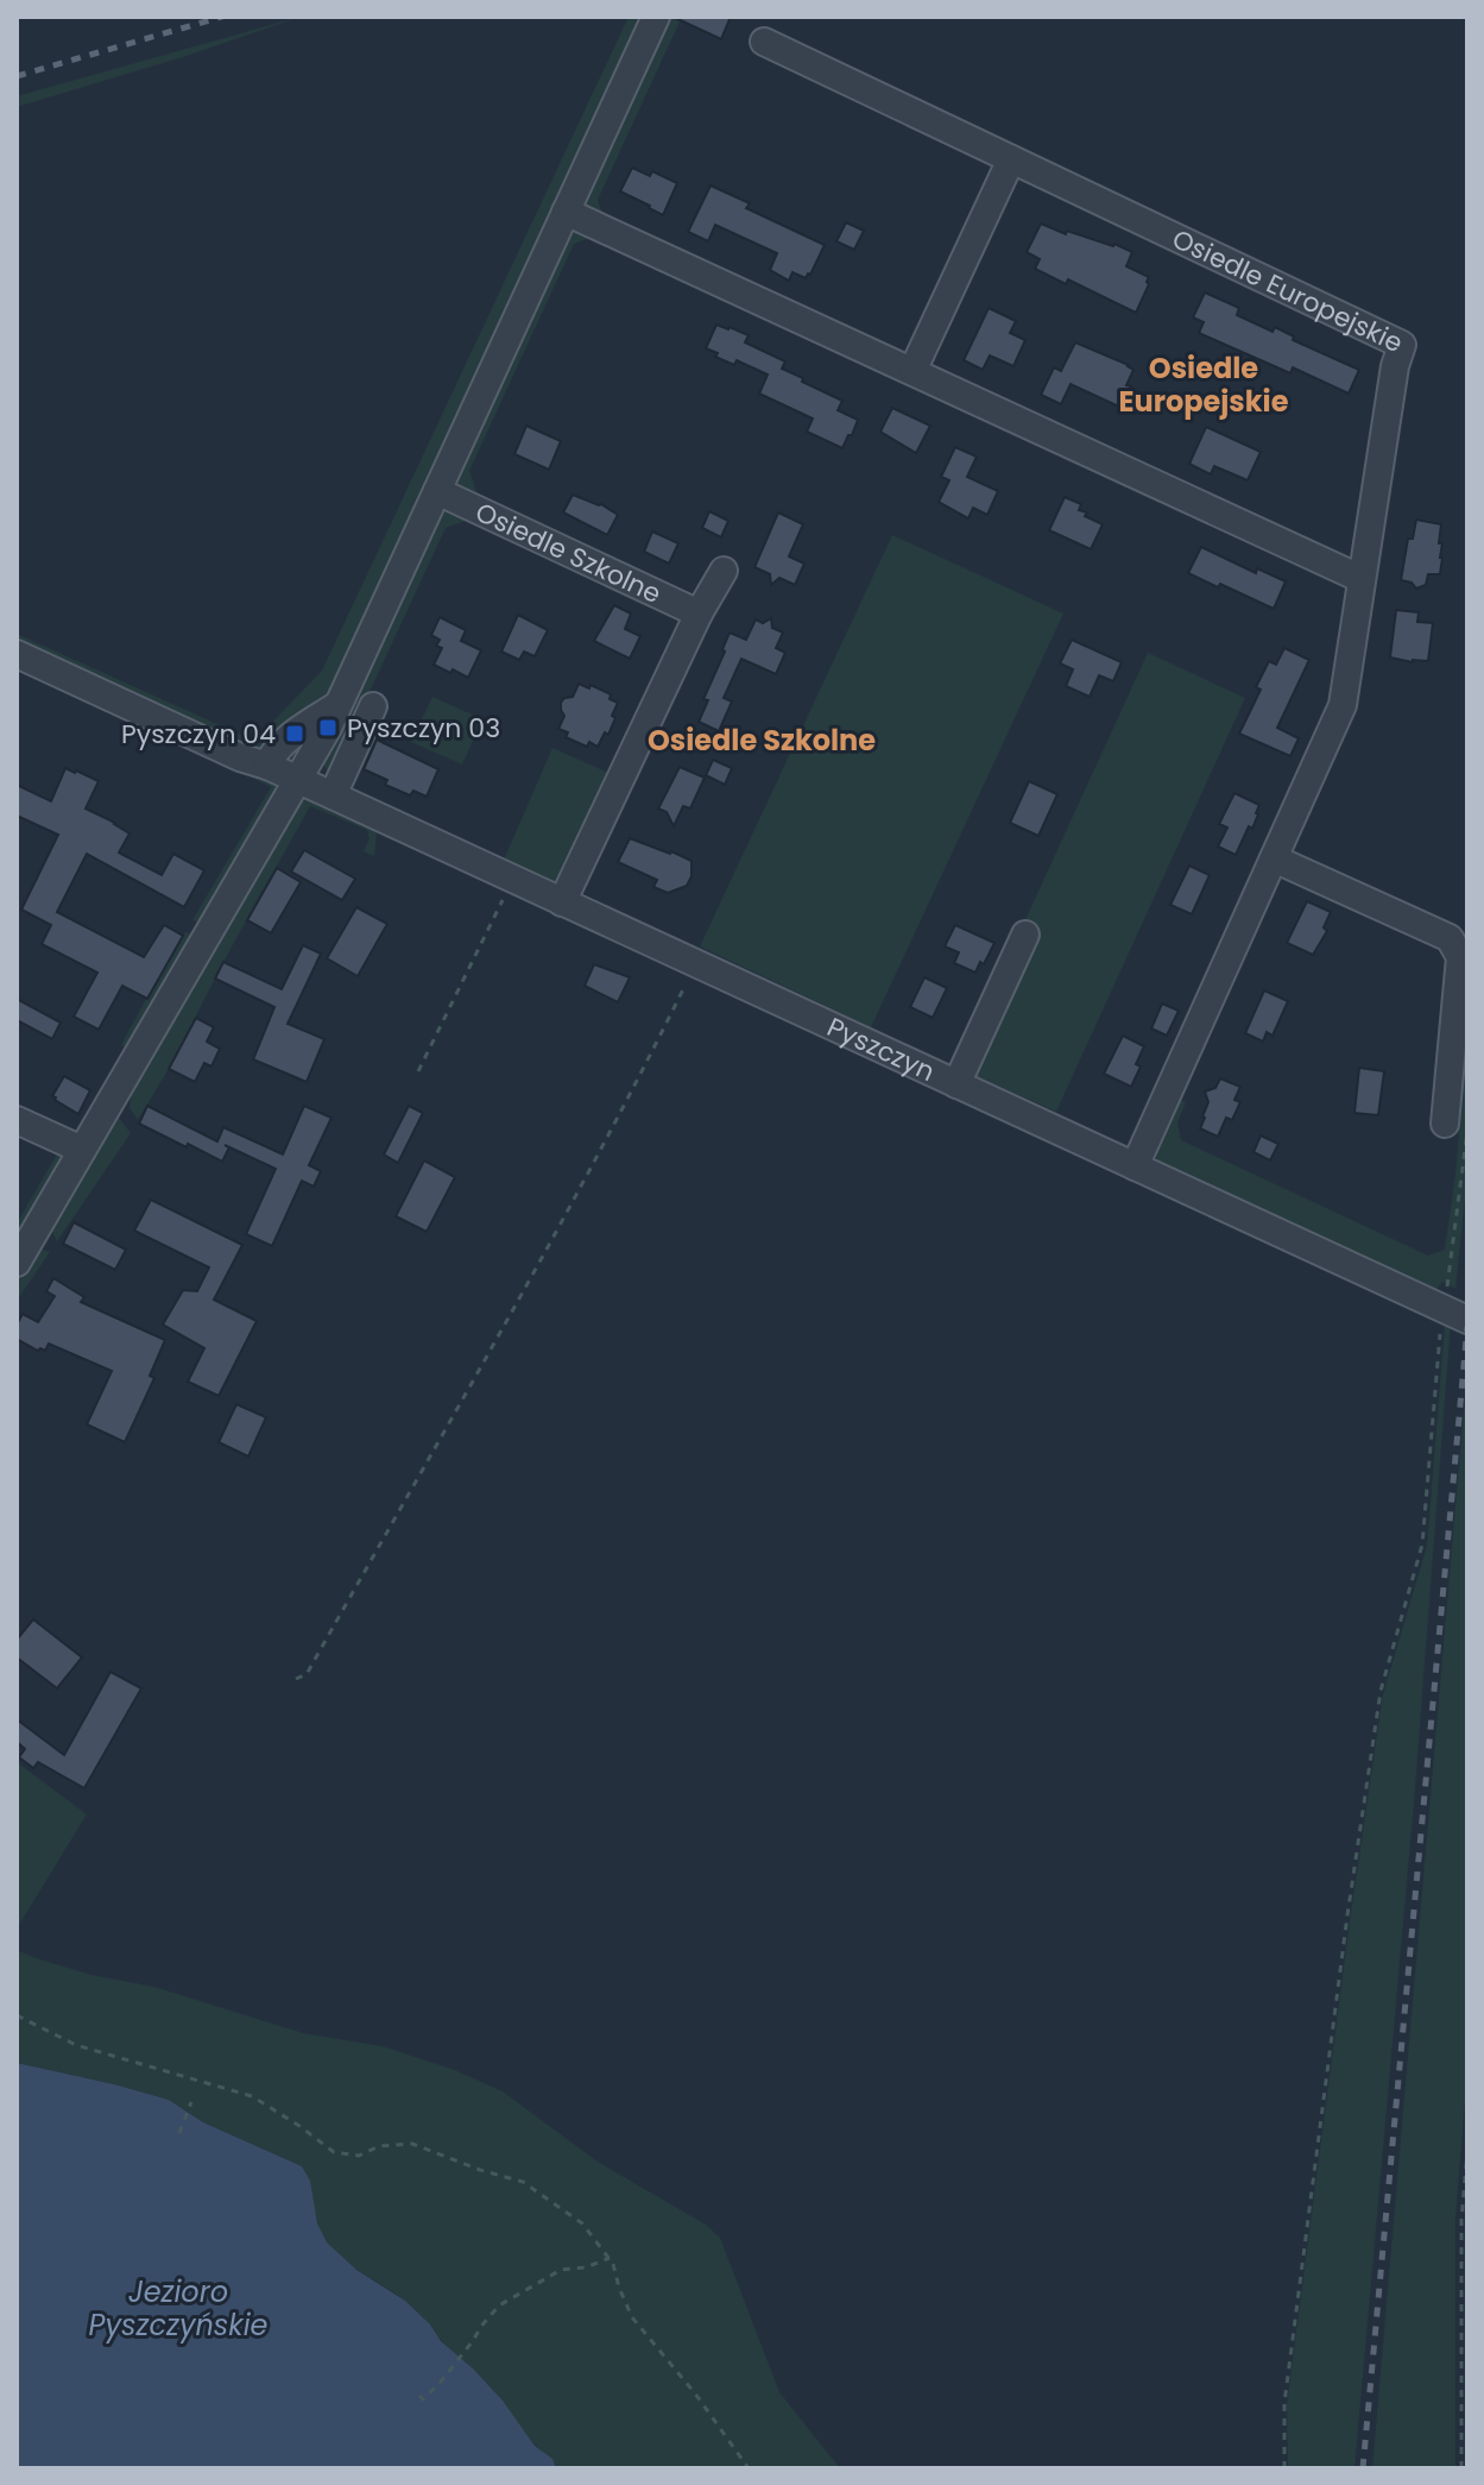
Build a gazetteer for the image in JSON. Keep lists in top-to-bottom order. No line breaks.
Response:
{"streets":{"street":["Osiedle Europejskie","Osiedle Szkolne","Pyszczyn"]},"crossings":[["Osiedle Europejskie","Pyszczyn"]],"districts":["Osiedle Europejskie","Osiedle Szkolne"],"water":["Jezioro Pyszczyńskie"],"places":{"transit":["Pyszczyn 03","Pyszczyn 04"]}}
